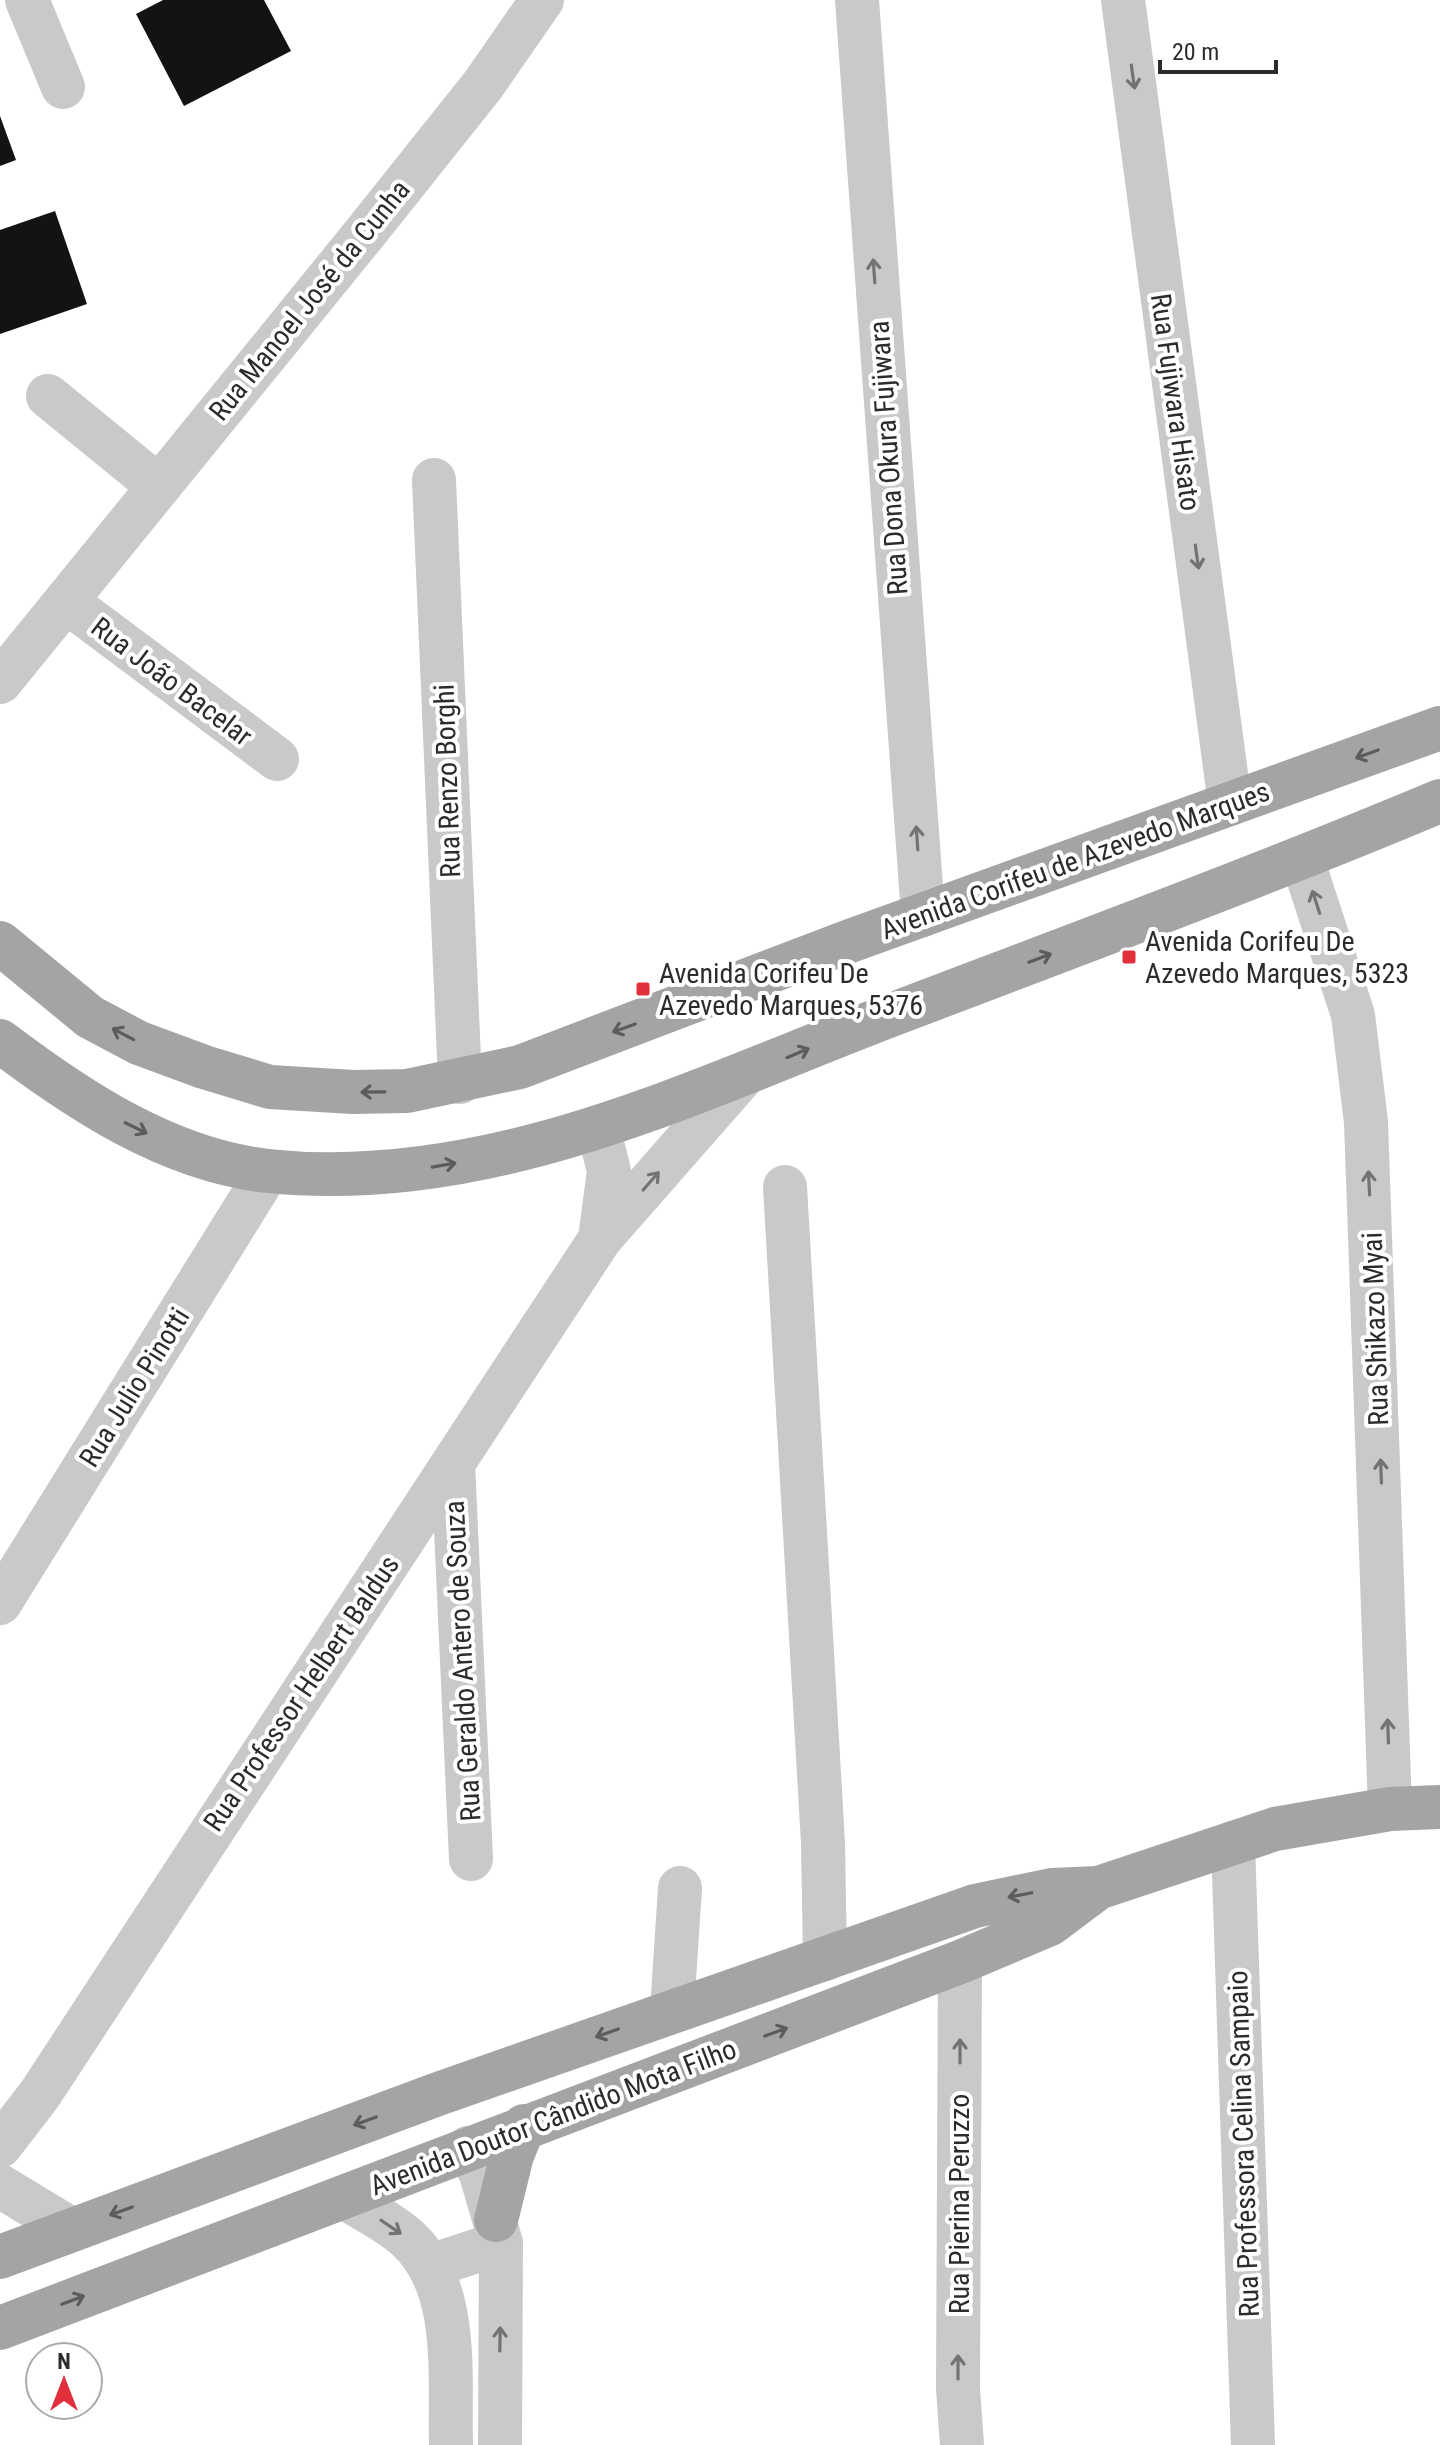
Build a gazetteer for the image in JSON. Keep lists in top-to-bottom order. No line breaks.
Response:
{"streets":{"main road":["Avenida Corifeu de Azevedo Marques","Avenida Doutor Cândido Mota Filho"],"street":["Rua Manoel José da Cunha","Rua Fujiwara Hisato","Rua Dona Okura Fujiwara","Rua João Bacelar","Rua Renzo Borghi","Rua Shikazo Myai","Rua Julio Pinotti","Rua Geraldo Antero de Souza","Rua Professor Helbert Baldus","Rua Professora Celina Sampaio","Rua Pierina Peruzzo"]},"crossings":[["Rua Manoel José da Cunha","Rua João Bacelar"],["Rua Fujiwara Hisato","Avenida Corifeu de Azevedo Marques"],["Rua Dona Okura Fujiwara","Avenida Corifeu de Azevedo Marques"],["Rua Renzo Borghi","Avenida Corifeu de Azevedo Marques"],["Rua Shikazo Myai","Avenida Doutor Cândido Mota Filho"],["Rua Geraldo Antero de Souza","Rua Professor Helbert Baldus"],["Avenida Doutor Cândido Mota Filho","Rua Professora Celina Sampaio"],["Avenida Doutor Cândido Mota Filho","Rua Pierina Peruzzo"]],"one_way":["Rua Fujiwara Hisato","Rua Dona Okura Fujiwara","Rua Shikazo Myai","Rua Pierina Peruzzo"],"places":{"transit":["Avenida Corifeu De Azevedo Marques, 5323","Avenida Corifeu De Azevedo Marques, 5376"]},"scale_bar":"20 m","north":"top"}
